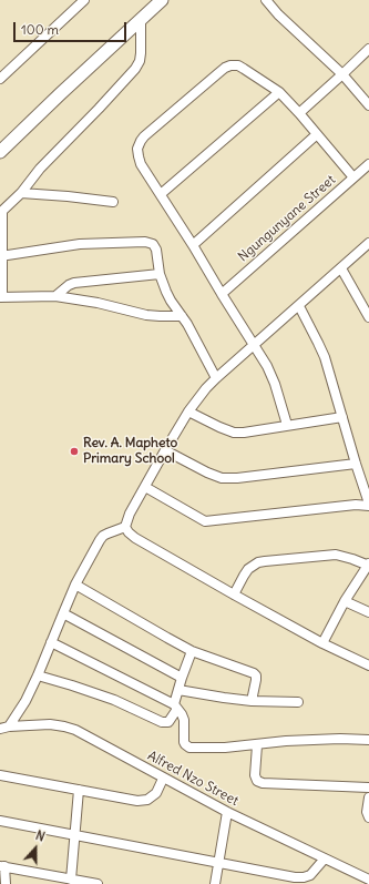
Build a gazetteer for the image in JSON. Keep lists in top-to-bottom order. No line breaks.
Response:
{"streets":{"street":["Ngungunyane Street","Alfred Nzo Street"]},"places":["Rev. A. Mapheto Primary School"],"scale_bar":"100 m","north":"top"}
